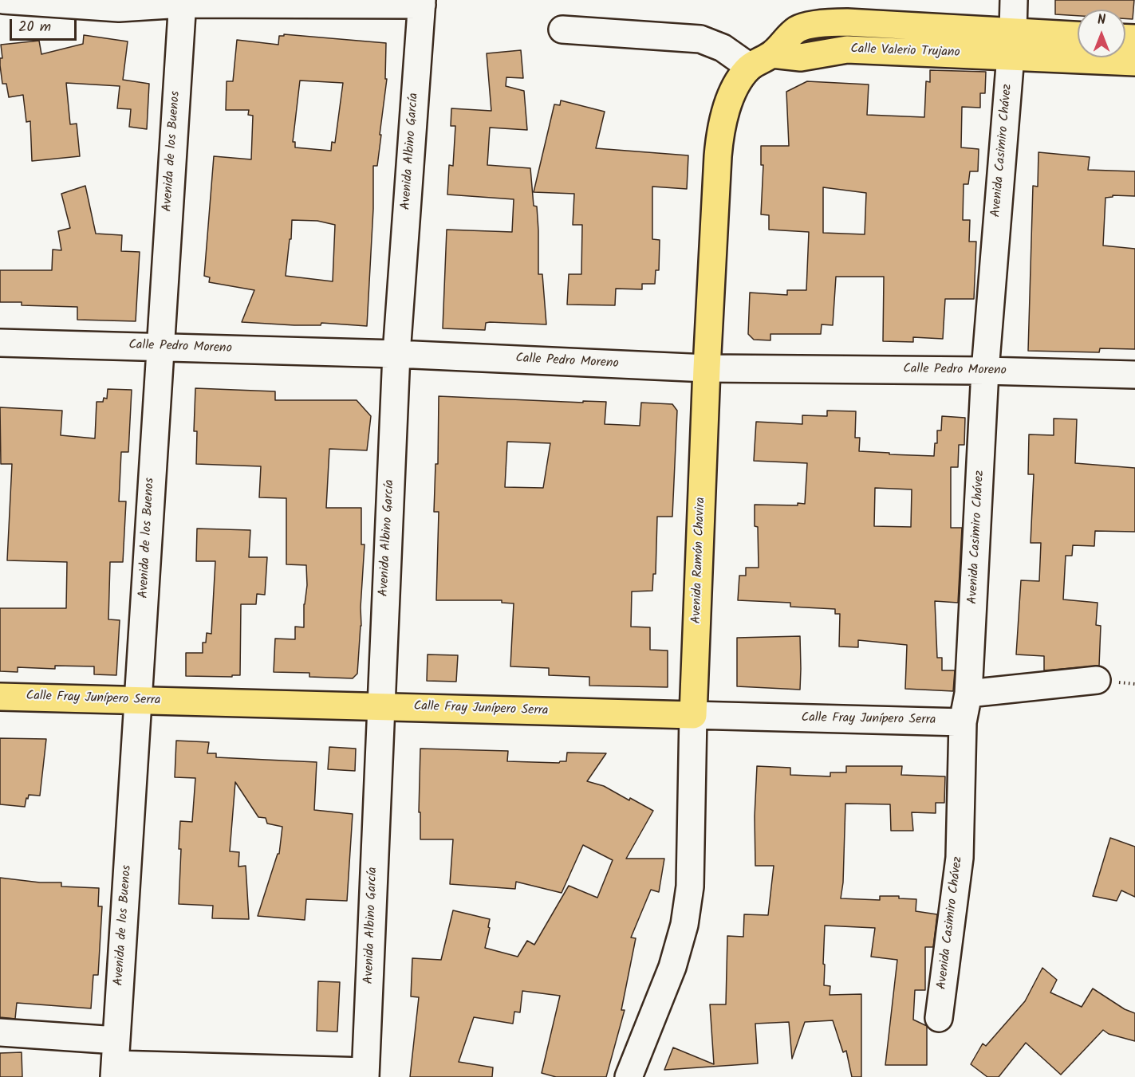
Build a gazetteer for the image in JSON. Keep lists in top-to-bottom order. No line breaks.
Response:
{"streets":{"main road":["Calle Valerio Trujano","Avenida Ramón Chavira","Calle Fray Junípero Serra"],"street":["Avenida Casimiro Chávez","Avenida de los Buenos","Avenida Albino García","Calle Pedro Moreno"]},"crossings":[["Calle Valerio Trujano","Avenida Casimiro Chávez"],["Calle Valerio Trujano","Avenida Ramón Chavira"],["Avenida Casimiro Chávez","Calle Pedro Moreno"],["Avenida Casimiro Chávez","Calle Fray Junípero Serra"],["Avenida de los Buenos","Calle Pedro Moreno"],["Avenida de los Buenos","Calle Fray Junípero Serra"],["Avenida Albino García","Calle Pedro Moreno"],["Avenida Albino García","Calle Fray Junípero Serra"],["Calle Pedro Moreno","Avenida Ramón Chavira"],["Avenida Ramón Chavira","Calle Fray Junípero Serra"]],"scale_bar":"20 m","north":"top"}
